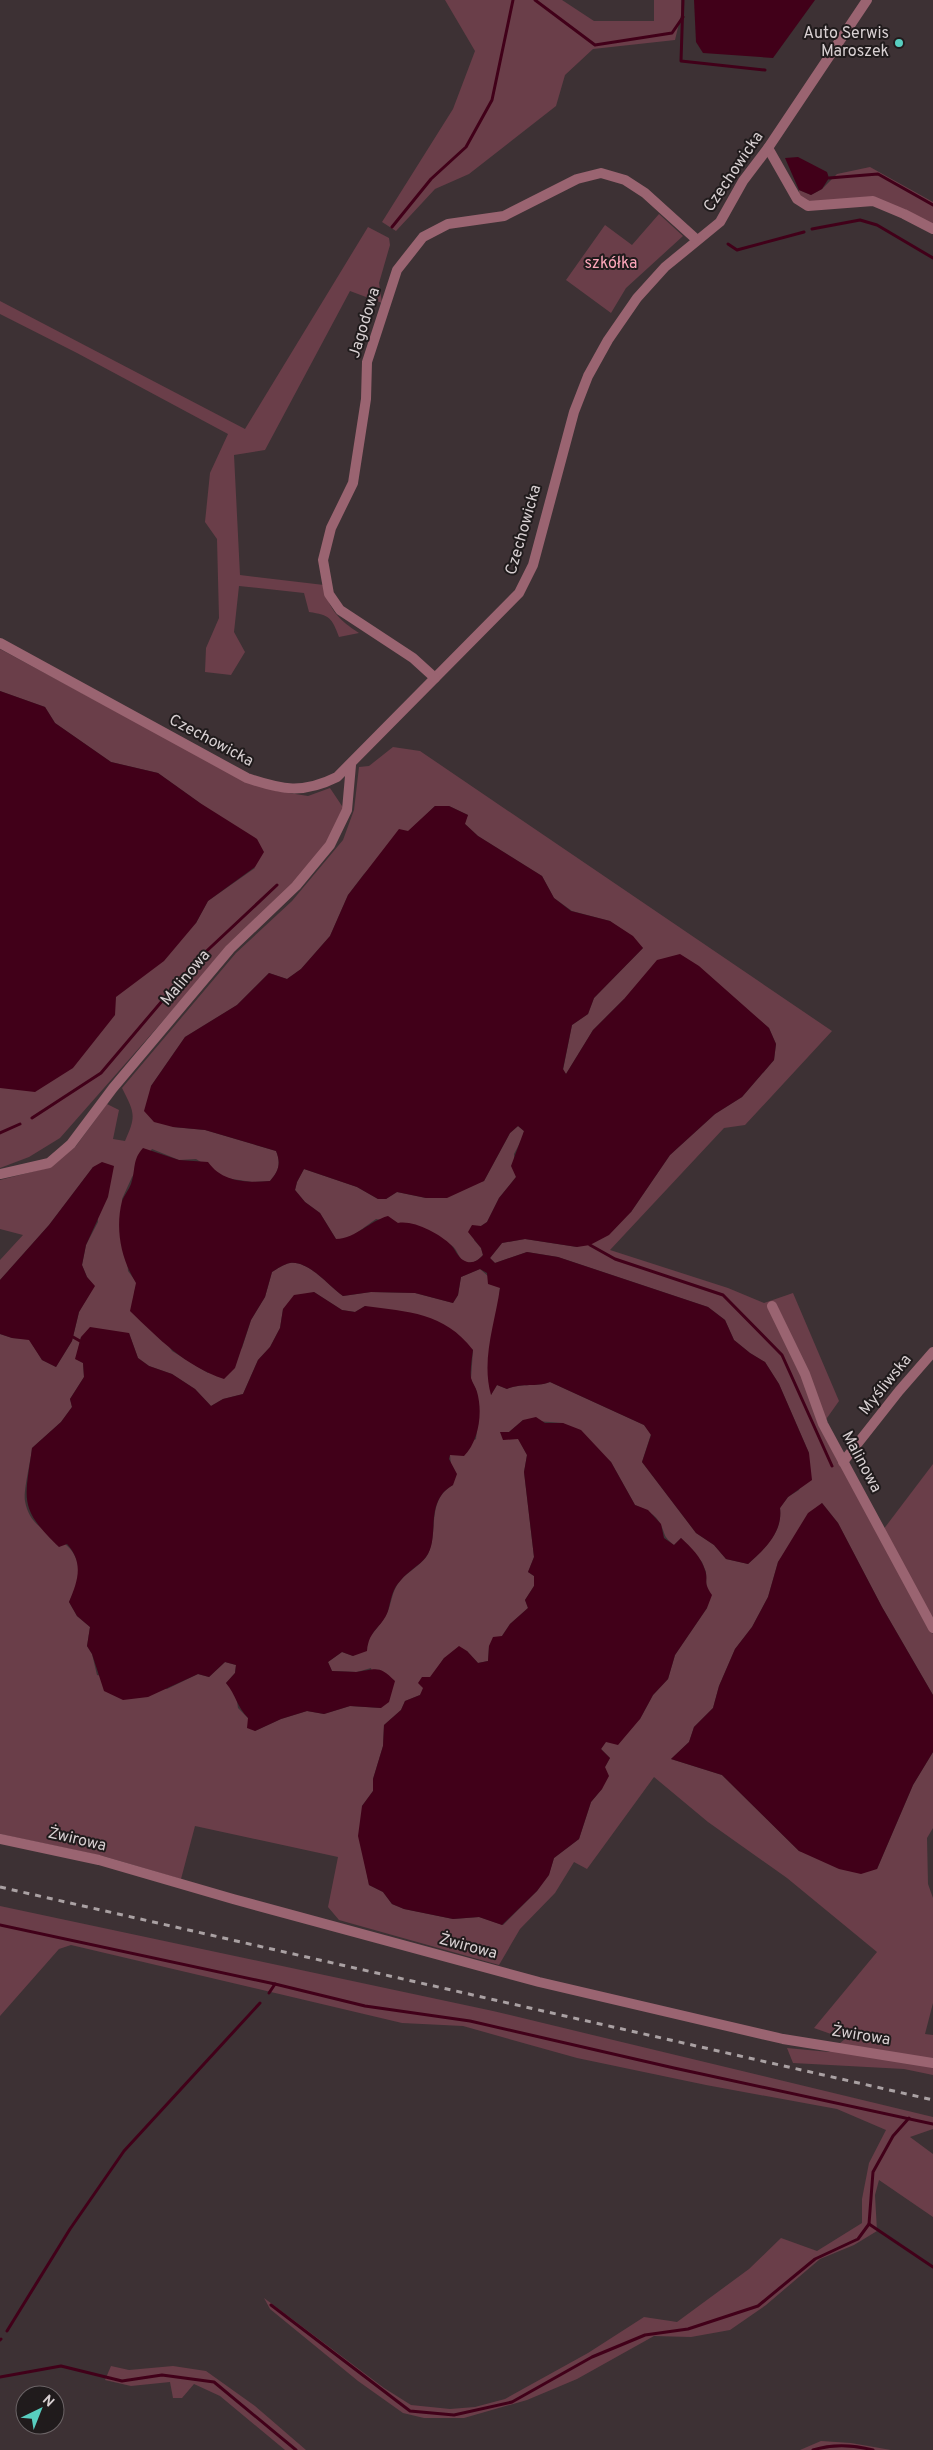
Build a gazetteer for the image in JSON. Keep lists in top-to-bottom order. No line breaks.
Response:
{"streets":{"street":["Czechowicka","Jagodowa","Malinowa","Myśliwska","Żwirowa"]},"crossings":[["Czechowicka","Jagodowa"],["Czechowicka","Malinowa"],["Malinowa","Myśliwska"]],"parks":["szkółka"],"places":["Auto Serwis Maroszek"],"north":"top right"}
